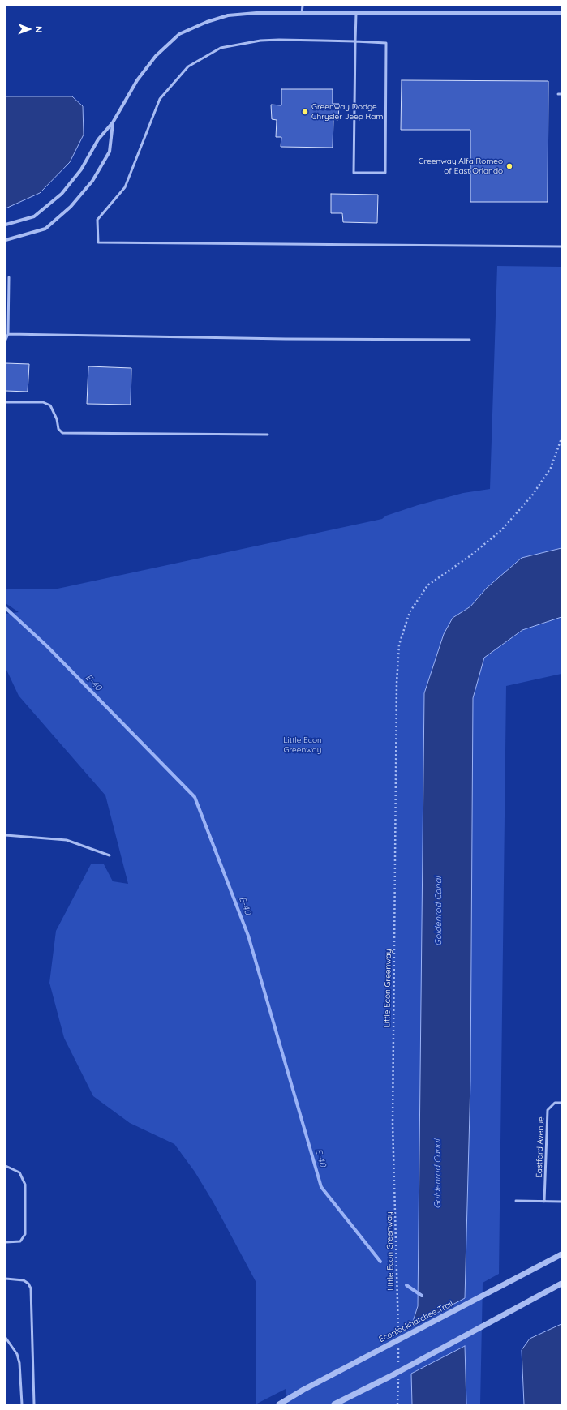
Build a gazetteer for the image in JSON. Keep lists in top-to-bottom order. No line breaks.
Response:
{"streets":{"street":["Econlockhatchee Trail"],"lane":["Eastford Avenue"],"path":["Little Econ Greenway"]},"water":["E-40","Goldenrod Canal"],"parks":["Little Econ Greenway"],"places":["Greenway Dodge Chrysler Jeep Ram","Greenway Alfa Romeo of East Orlando"],"north":"right"}
